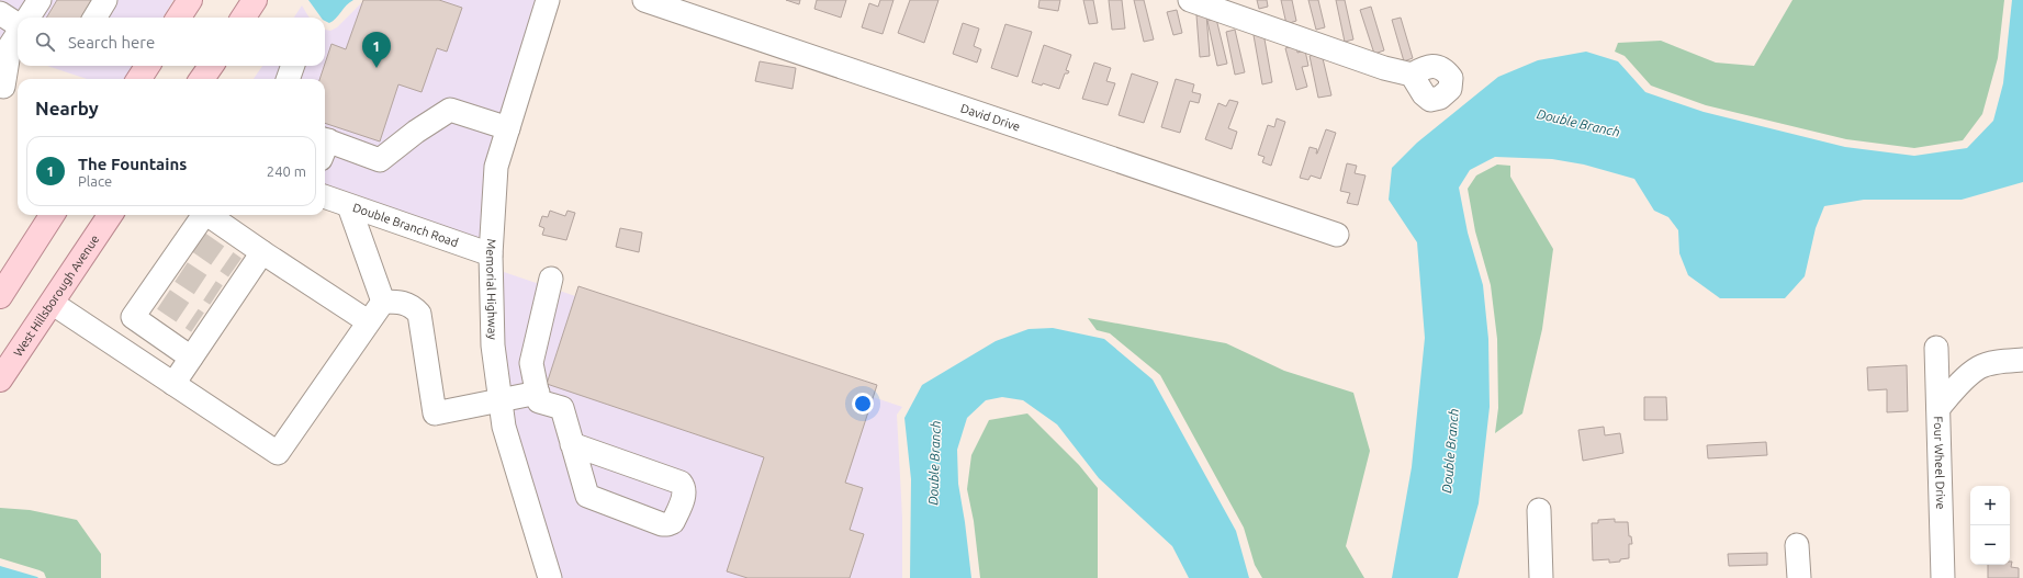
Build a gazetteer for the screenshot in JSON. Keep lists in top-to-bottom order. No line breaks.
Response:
{"streets":{"main road":["West Hillsborough Avenue"],"street":["David Drive","Double Branch Road","Memorial Highway","Four Wheel Drive"]},"crossings":[["Double Branch Road","Memorial Highway"]],"water":["Double Branch"],"page":{"search":"Search here","pins":"1","heading":"Nearby","list":[{"mark":"1","name":"The Fountains","note":"Place","value":"240 m"}],"map_buttons":["+","−"]}}
